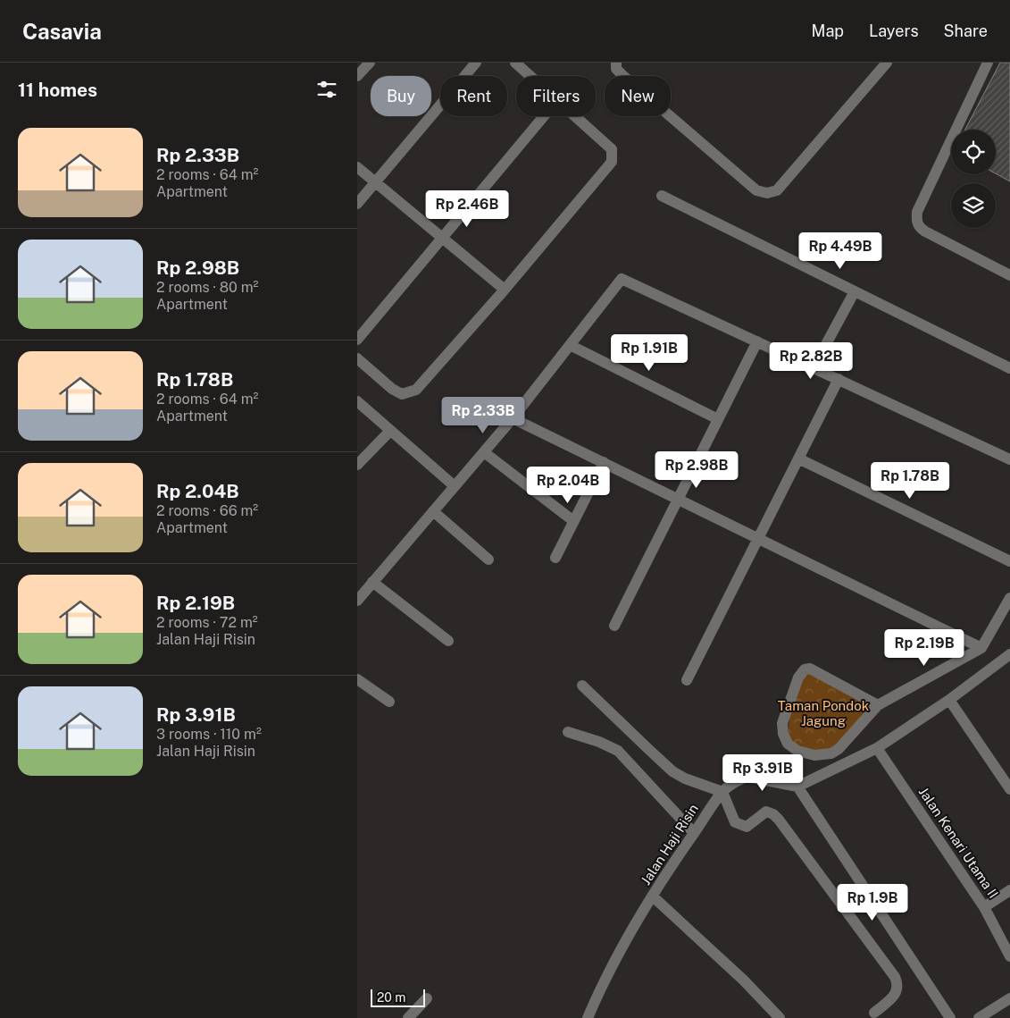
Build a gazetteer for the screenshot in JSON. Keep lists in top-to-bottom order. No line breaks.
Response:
{"streets":{"street":["Jalan Kenari Utama II","Jalan Haji Risin"]},"parks":["Taman Pondok Jagung"],"scale_bar":"20 m","page":{"header":"Casavia","nav":["Map","Layers","Share"],"heading":"11 homes","chip":["Buy","Rent","Filters","New"],"list":[{"name":"Rp 2.33B","note":"2 rooms · 64 m² · Apartment"},{"name":"Rp 2.98B","note":"2 rooms · 80 m² · Apartment"},{"name":"Rp 1.78B","note":"2 rooms · 64 m² · Apartment"},{"name":"Rp 2.04B","note":"2 rooms · 66 m² · Apartment"},{"name":"Rp 2.19B","note":"2 rooms · 72 m² · Jalan Haji Risin"},{"name":"Rp 3.91B","note":"3 rooms · 110 m² · Jalan Haji Risin"}],"price":["Rp 2.46B","Rp 4.49B","Rp 1.91B","Rp 2.82B","Rp 2.33B","Rp 2.98B","Rp 1.78B","Rp 2.04B","Rp 2.19B","Rp 3.91B","Rp 1.9B"],"scale":"20 m"}}
